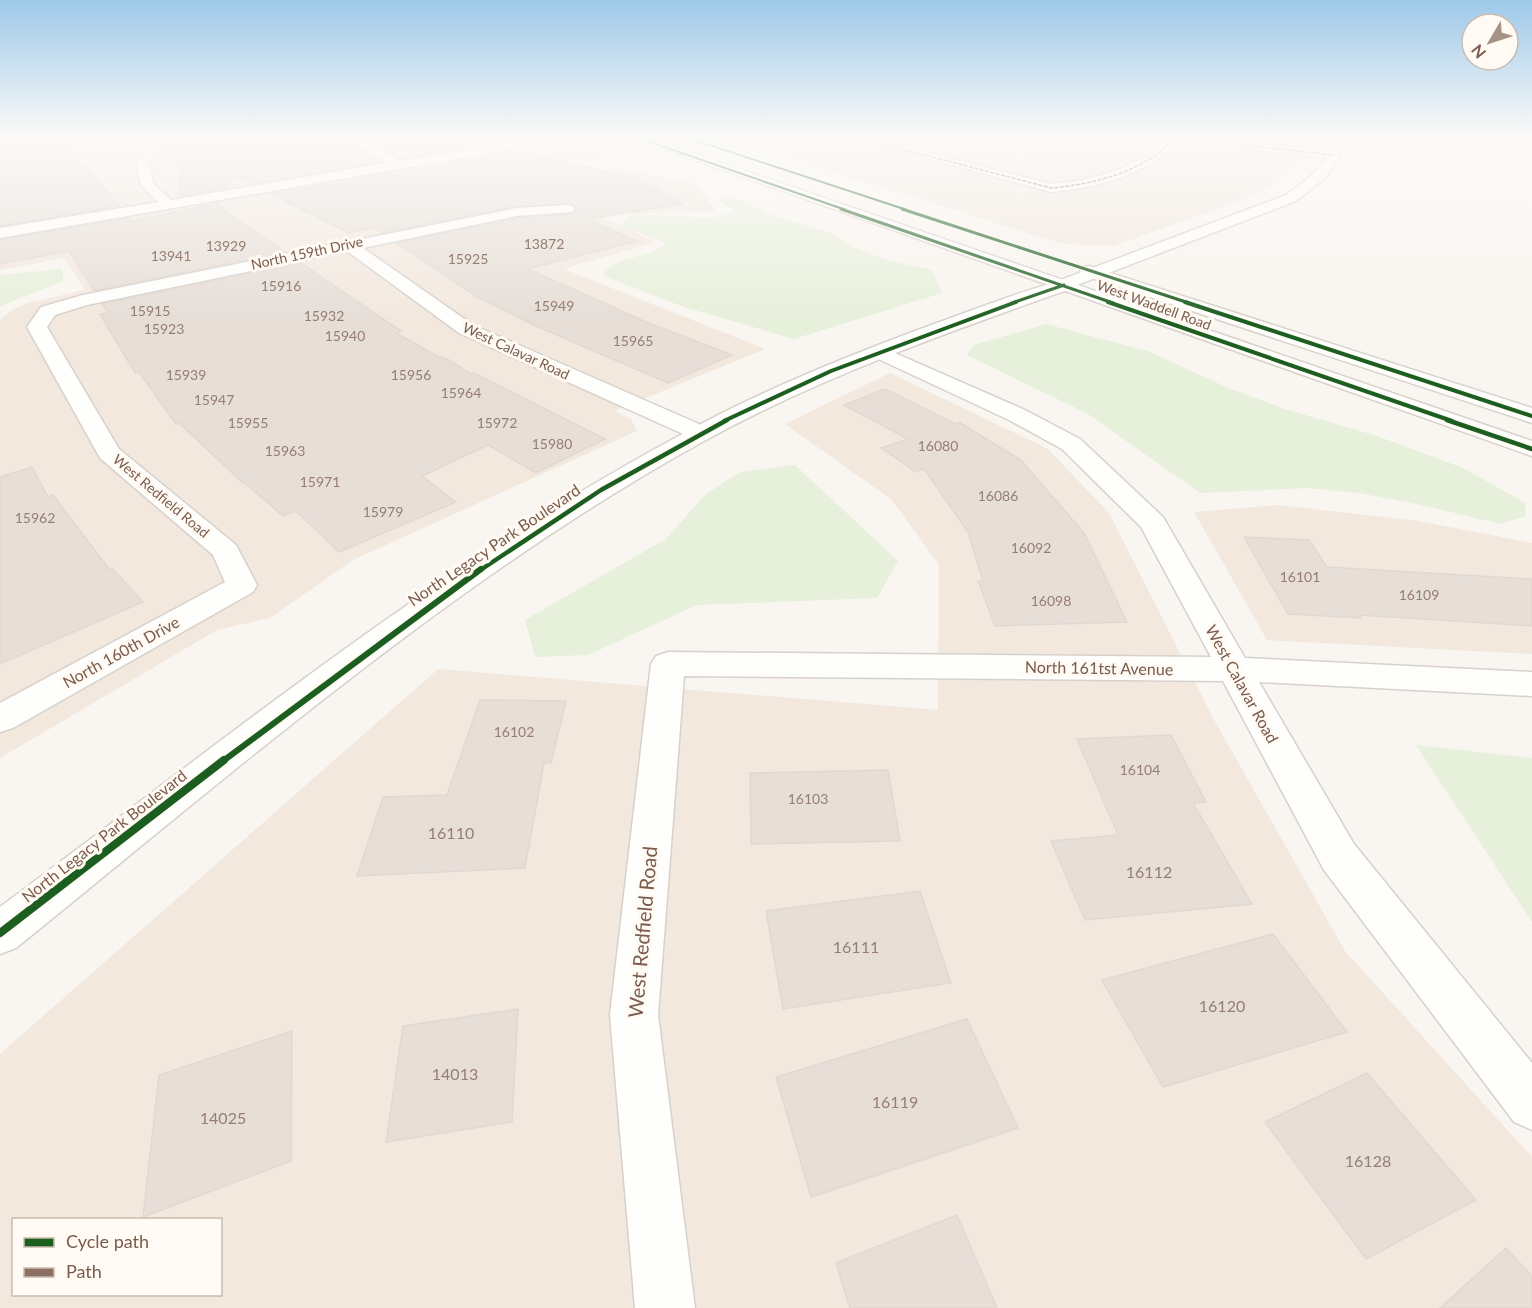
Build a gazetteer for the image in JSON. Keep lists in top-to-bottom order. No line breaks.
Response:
{"streets":{"street":["North 159th Drive","West Waddell Road","West Calavar Road","West Redfield Road","North Legacy Park Boulevard","North 160th Drive","North 161tst Avenue"]},"crossings":[["North 159th Drive","West Calavar Road"],["North 159th Drive","West Redfield Road"],["West Waddell Road","North Legacy Park Boulevard"],["West Calavar Road","North Legacy Park Boulevard"],["West Calavar Road","North 161tst Avenue"],["West Redfield Road","North 160th Drive"],["West Redfield Road","North 161tst Avenue"]],"house_numbers":["13872","13929","13941","15925","15916","15949","15915","15932","15923","15940","15965","15939","15956","15964","15947","15955","15972","15980","16080","15963","15971","16086","15979","15962","16092","16101","16109","16098","16102","16104","16103","16110","16112","16111","16120","14013","16119","14025","16128"],"legend":["Cycle path","Path"],"north":"bottom left"}
